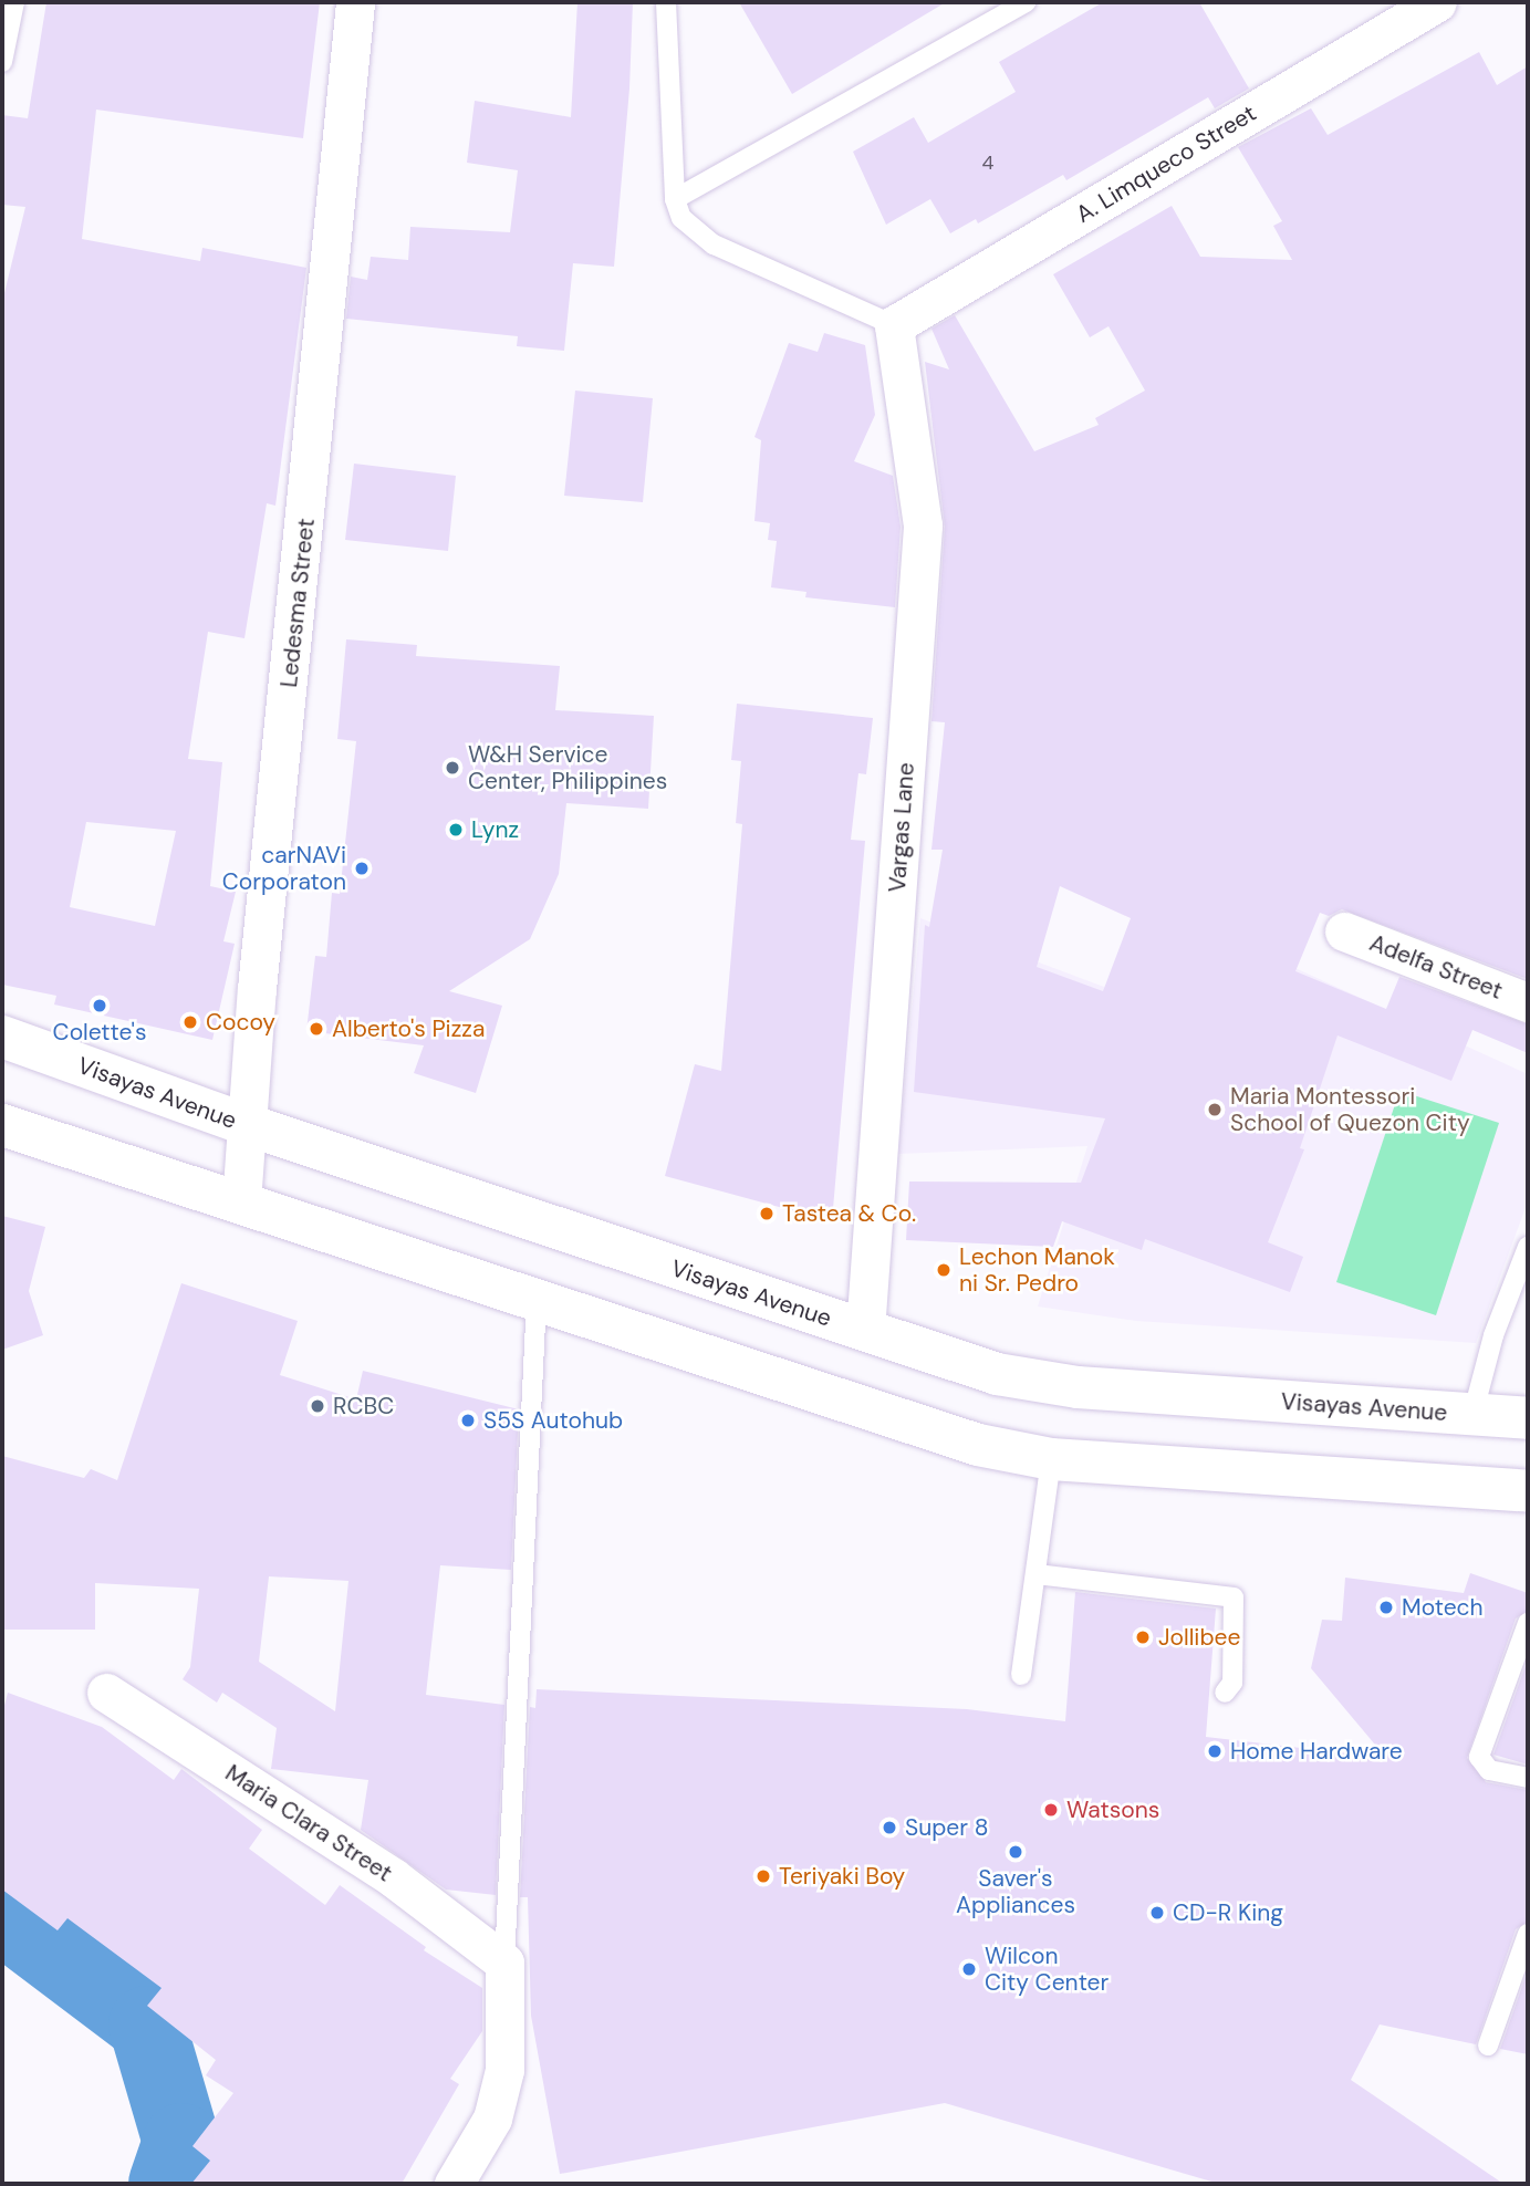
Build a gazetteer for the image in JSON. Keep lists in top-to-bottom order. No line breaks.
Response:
{"streets":{"main road":["Visayas Avenue"],"street":["A. Limqueco Street","Ledesma Street","Vargas Lane","Adelfa Street","Maria Clara Street"]},"crossings":[["A. Limqueco Street","Vargas Lane"],["Ledesma Street","Visayas Avenue"],["Vargas Lane","Visayas Avenue"]],"places":["W&H Service Center, Philippines","Lynz","carNAVi Corporaton","Colette's","Cocoy","Alberto's Pizza","Maria Montessori School of Quezon City","Tastea & Co.","Lechon Manok ni Sr. Pedro","RCBC","S5S Autohub","Motech","Jollibee","Home Hardware","Watsons","Super 8","Saver's Appliances","Teriyaki Boy","CD-R King","Wilcon City Center"],"house_numbers":["4"]}
